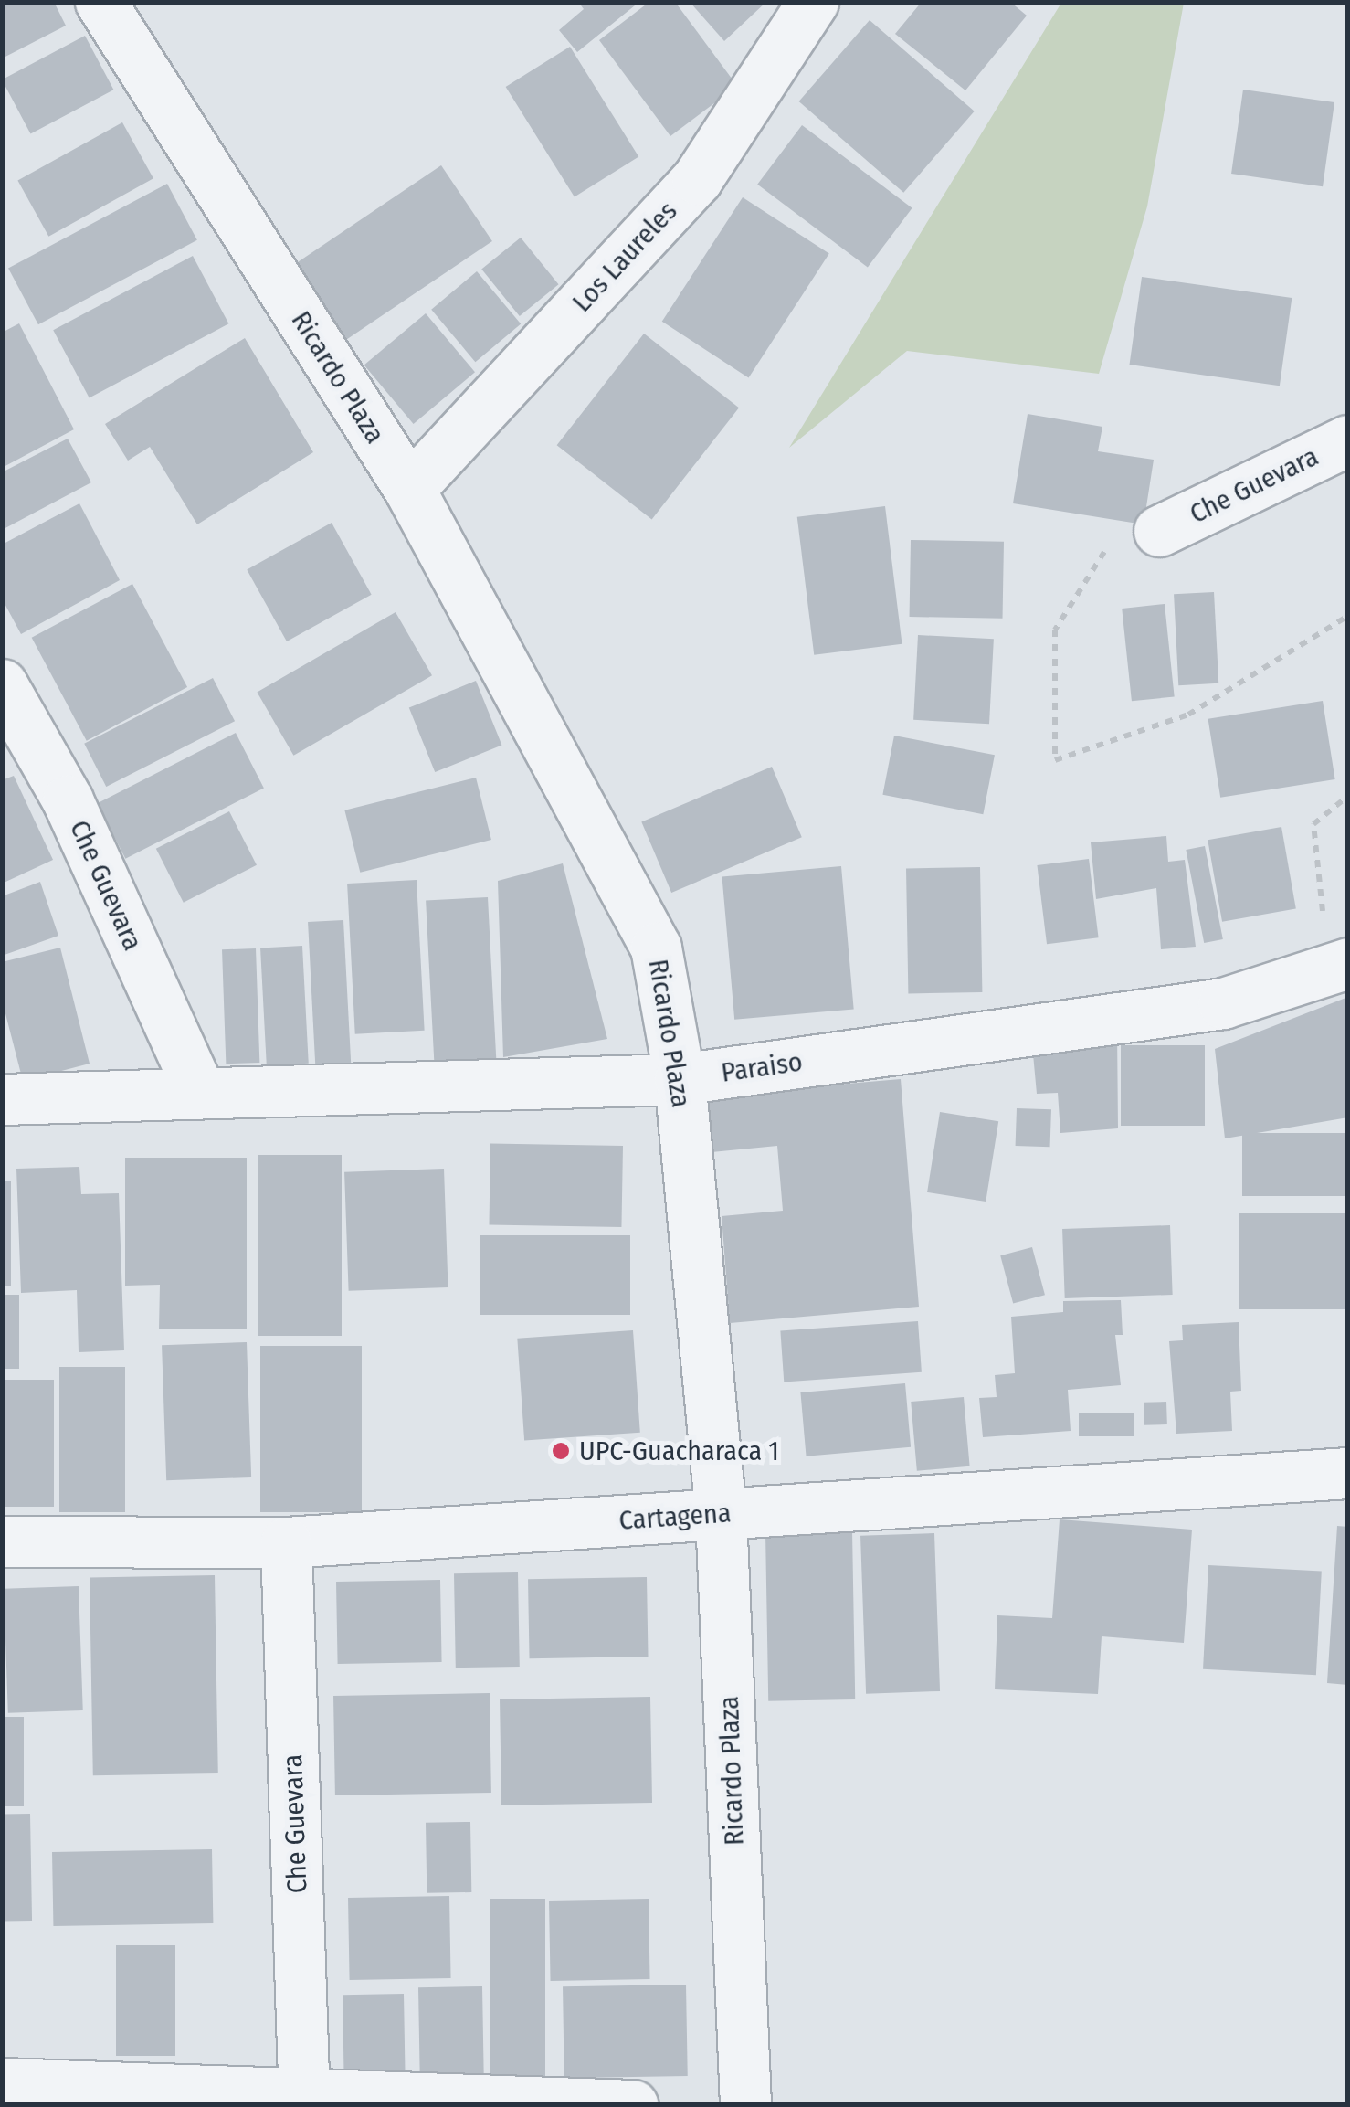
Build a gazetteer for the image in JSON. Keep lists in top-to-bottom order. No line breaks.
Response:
{"streets":{"street":["Los Laureles","Ricardo Plaza","Che Guevara","Paraiso","Cartagena"]},"crossings":[["Los Laureles","Ricardo Plaza"],["Ricardo Plaza","Paraiso"],["Ricardo Plaza","Cartagena"],["Che Guevara","Paraiso"],["Che Guevara","Cartagena"]],"places":["UPC-Guacharaca 1"]}
